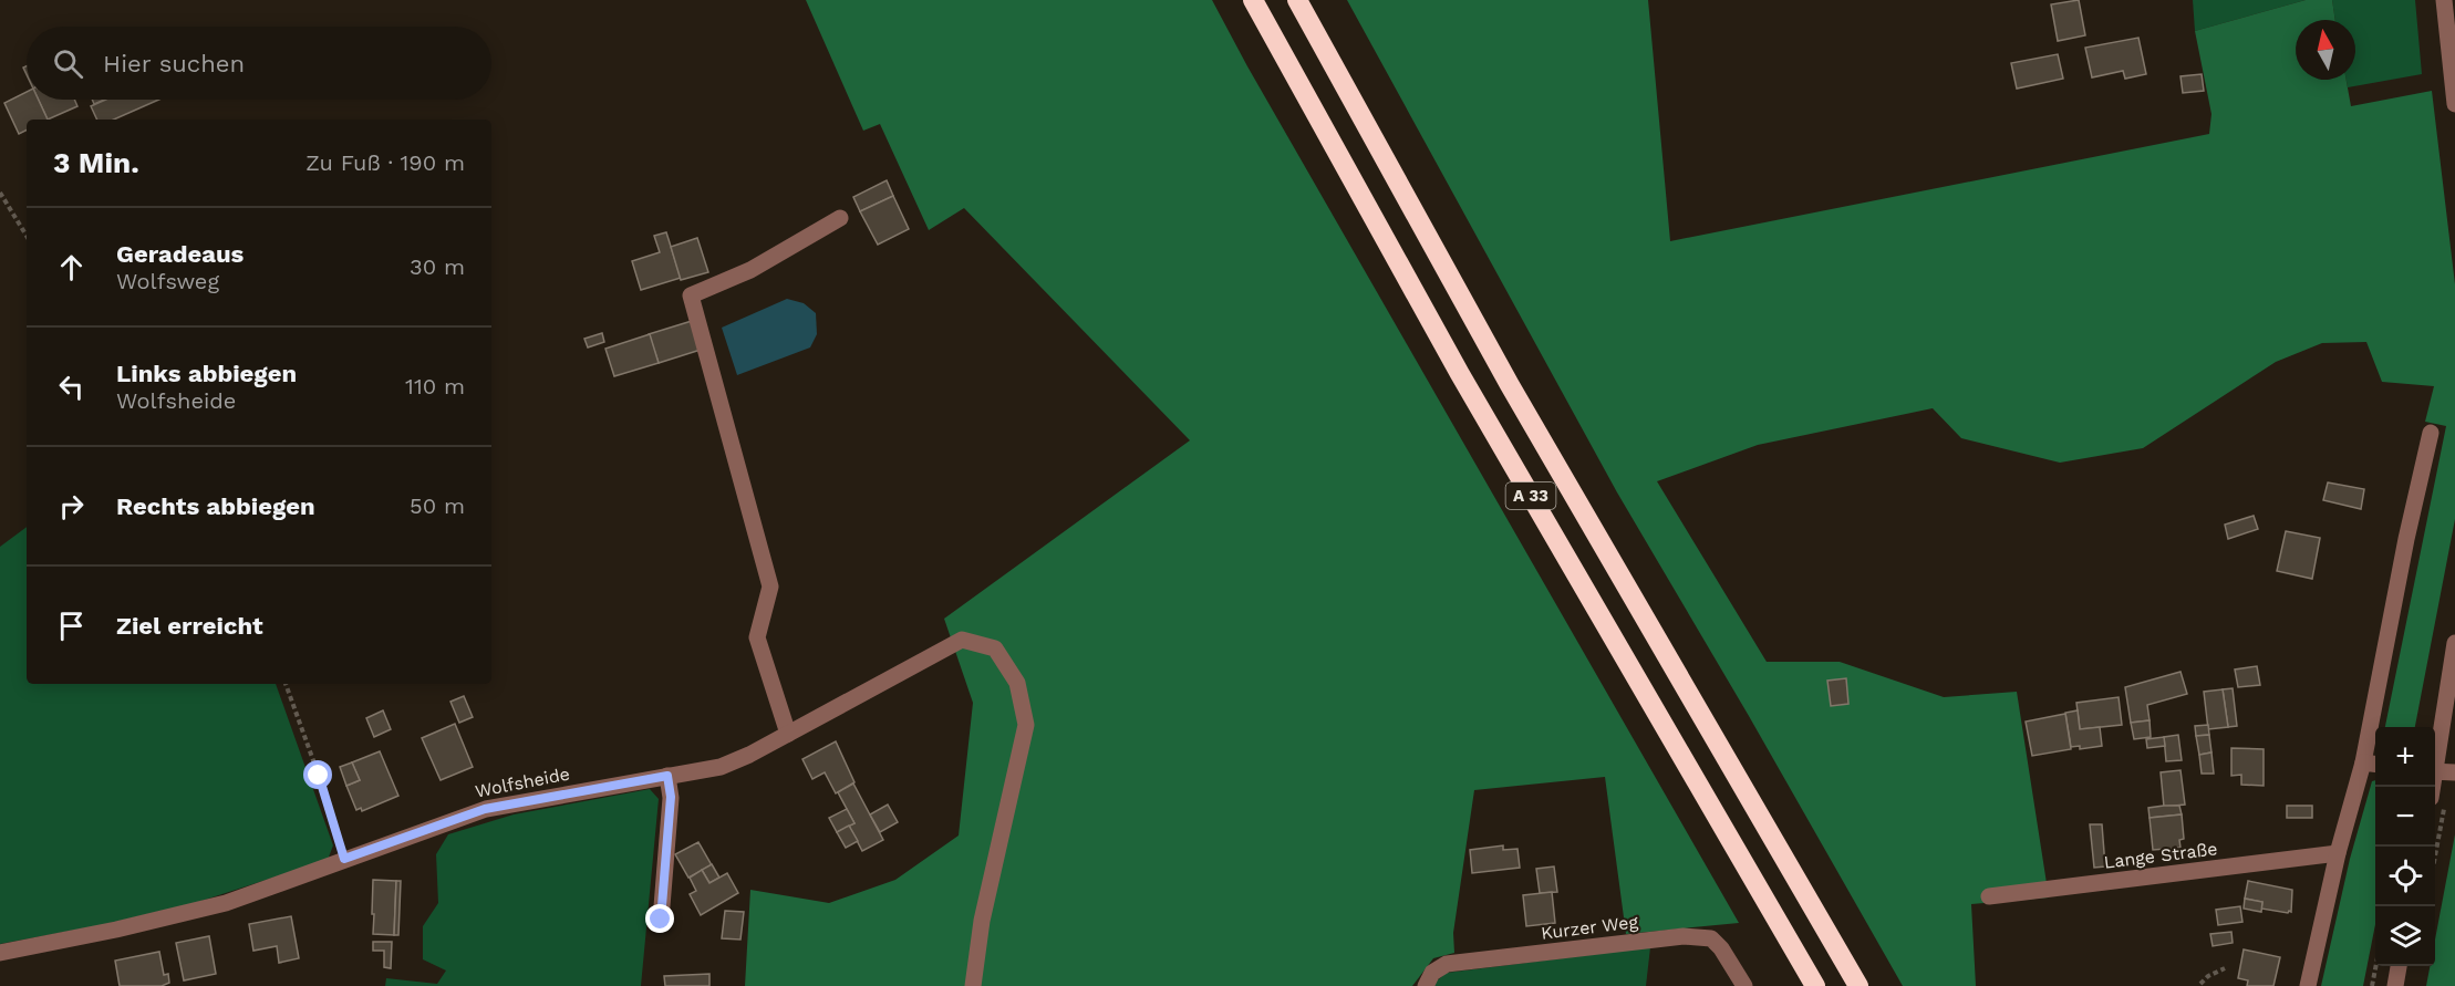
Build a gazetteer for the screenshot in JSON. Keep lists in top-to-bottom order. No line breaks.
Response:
{"streets":{"highway":["A 33"],"street":["Wolfsheide","Lange Straße","Kurzer Weg"]},"north":"top","page":{"search":"Hier suchen","heading":["3 Min.","Zu Fuß · 190 m"],"list":[["Geradeaus","Wolfsweg","30 m"],["Links abbiegen","Wolfsheide","110 m"],["Rechts abbiegen","50 m"],"Ziel erreicht"],"map_buttons":["+","−"]}}
